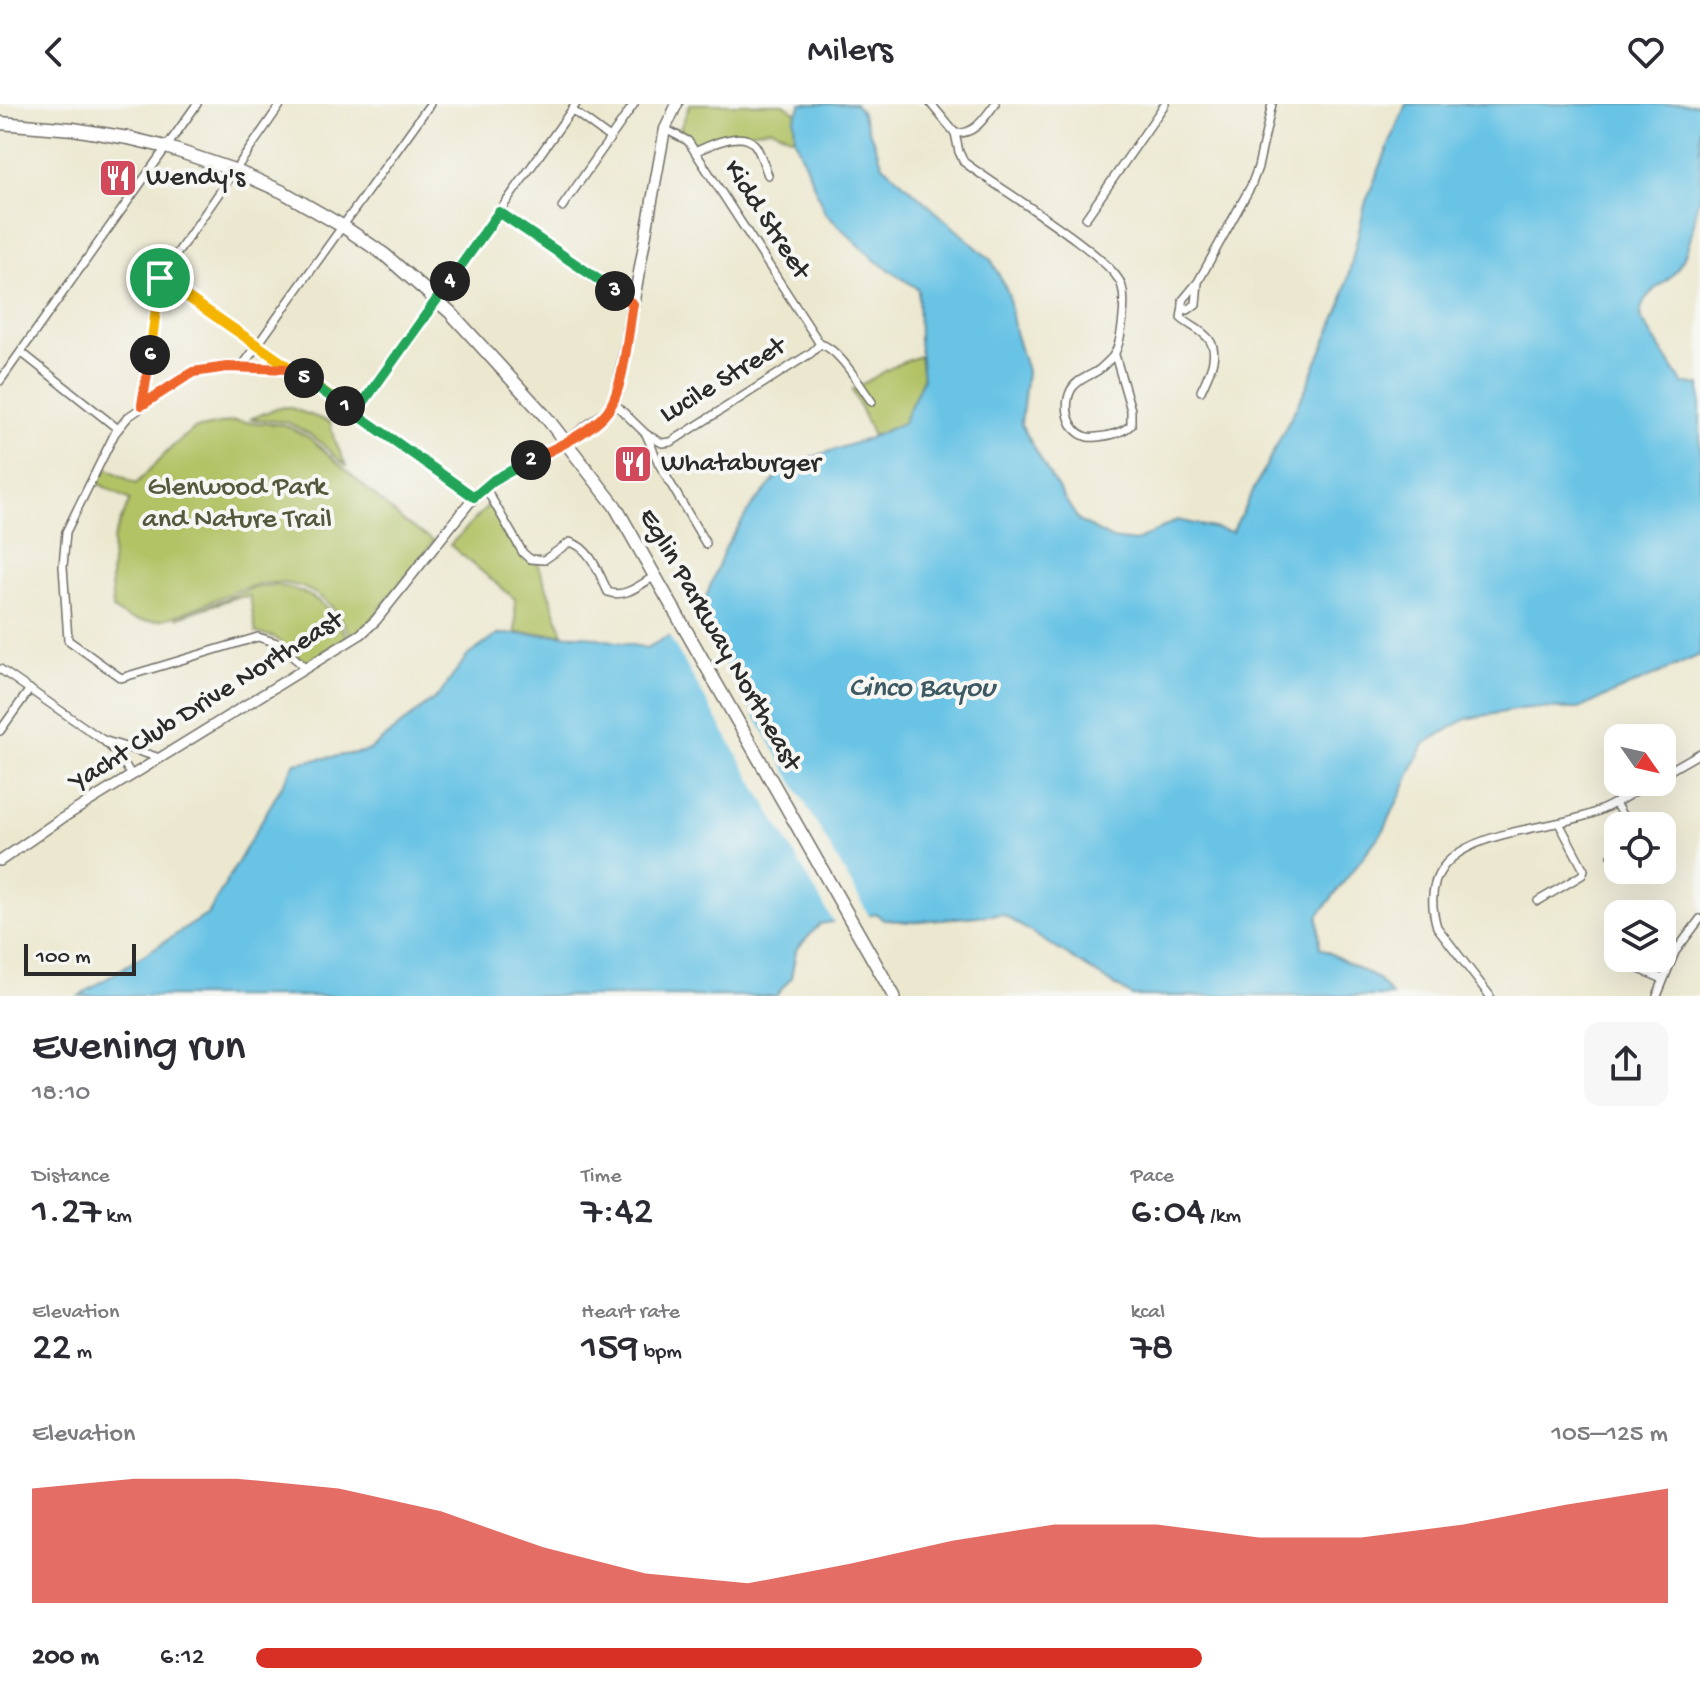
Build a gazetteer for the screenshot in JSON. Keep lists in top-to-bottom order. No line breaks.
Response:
{"streets":{"highway":["Eglin Parkway Northeast"],"street":["Kidd Street","Lucile Street","Yacht Club Drive Northeast"]},"crossings":[["Kidd Street","Lucile Street"],["Eglin Parkway Northeast","Yacht Club Drive Northeast"]],"water":["Cinco Bayou"],"parks":["Glenwood Park and Nature Trail"],"places":{"restaurant":["Wendy's","Whataburger"]},"scale_bar":"100 m","north":"bottom right","page":{"header":"Milers","pins":["4","3","6","5","1","2"],"scale":"100 m","heading":["Evening run","18:10"],"stats":[["Distance","1.27 km"],["Time","7:42"],["Pace","6:04 /km"],["Elevation","22 m"],["Heart rate","159 bpm"],["kcal","78"]],"chart":["Elevation","105–125 m"],"list":[{"name":"200 m","note":"6:12"}]}}
